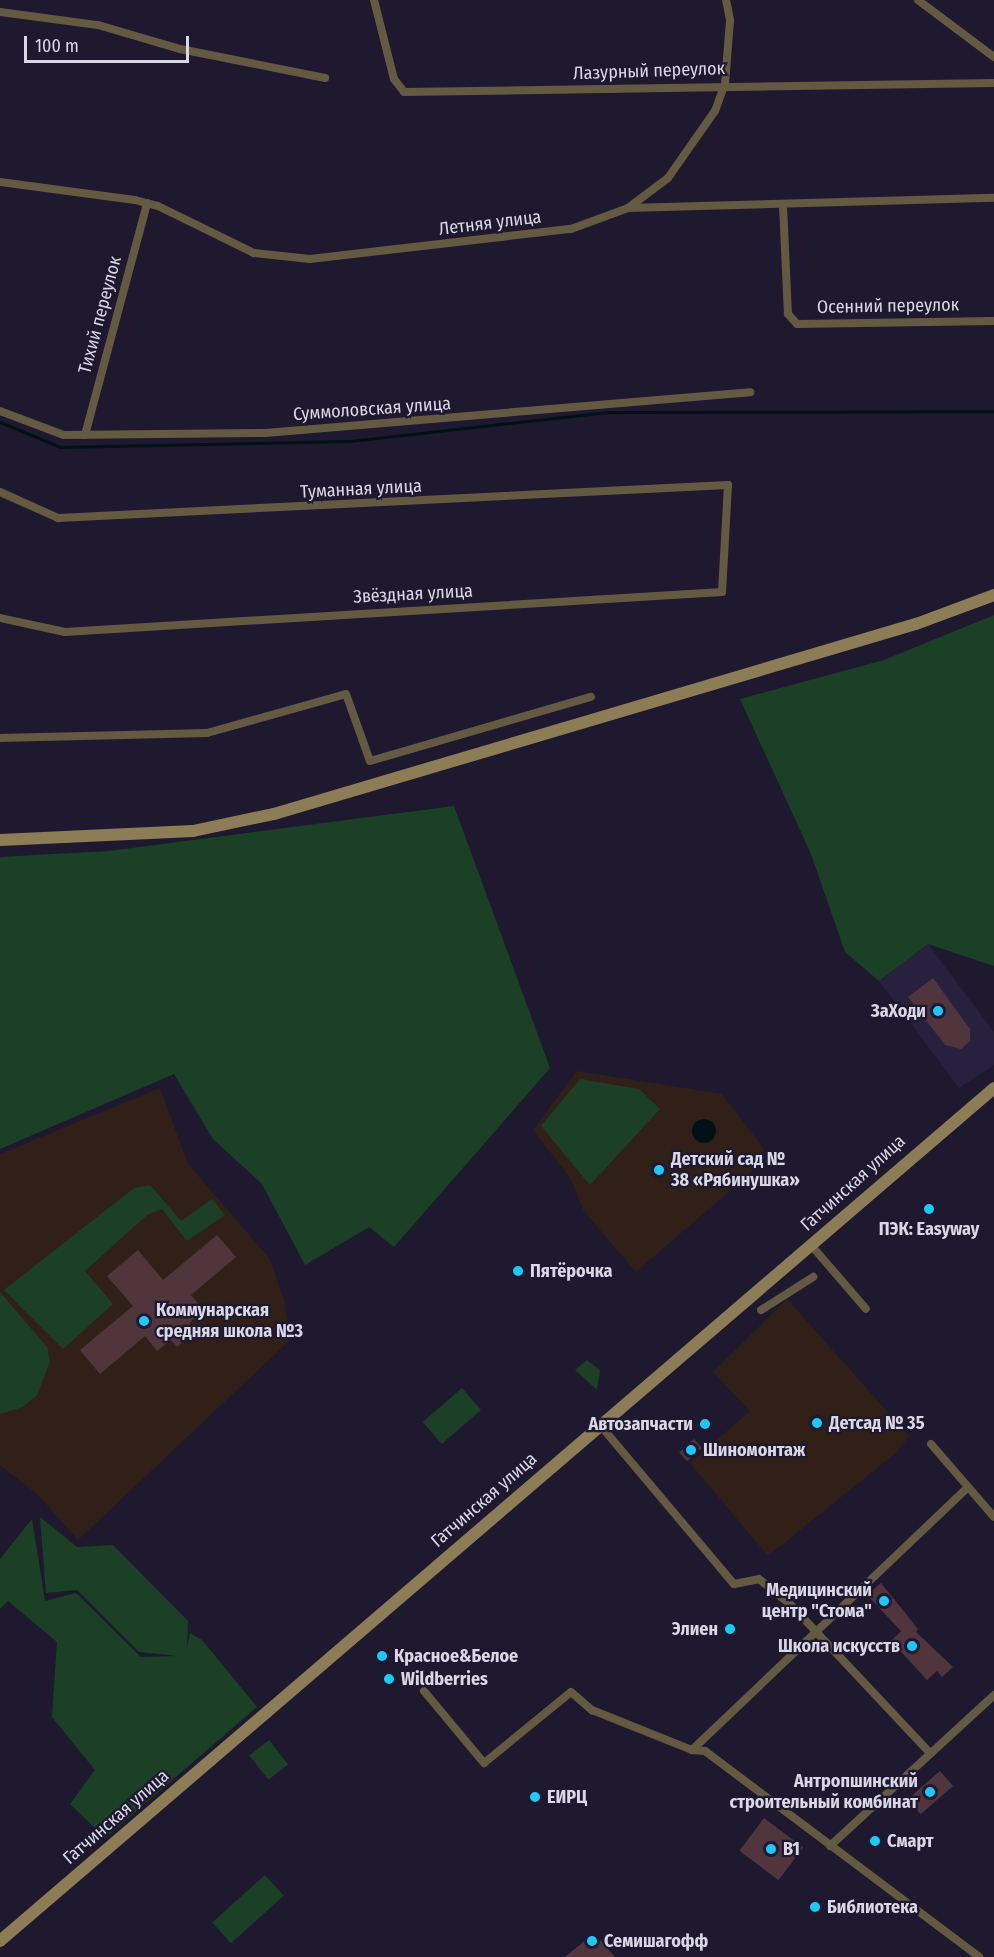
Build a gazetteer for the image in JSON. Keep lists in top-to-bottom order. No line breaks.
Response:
{"streets":{"street":["Лазурный переулок","Летняя улица","Осенний переулок","Тихий переулок","Суммоловская улица","Туманная улица","Звёздная улица","Гатчинская улица"]},"crossings":[["Летняя улица","Осенний переулок"],["Летняя улица","Тихий переулок"],["Тихий переулок","Суммоловская улица"],["Туманная улица","Звёздная улица"]],"places":["ЗаХоди","Детский сад № 38 «Рябинушка»","ПЭК: Easyway","Пятёрочка","Коммунарская средняя школа №3","Детсад № 35","Автозапчасти","Шиномонтаж","Медицинский центр \"Стома\"","Элиен","Школа искусств","Красное&Белое","Wildberries","Антропшинский строительный комбинат","ЕИРЦ","Смарт","B1","Библиотека","Семишагофф"],"scale_bar":"100 m"}
